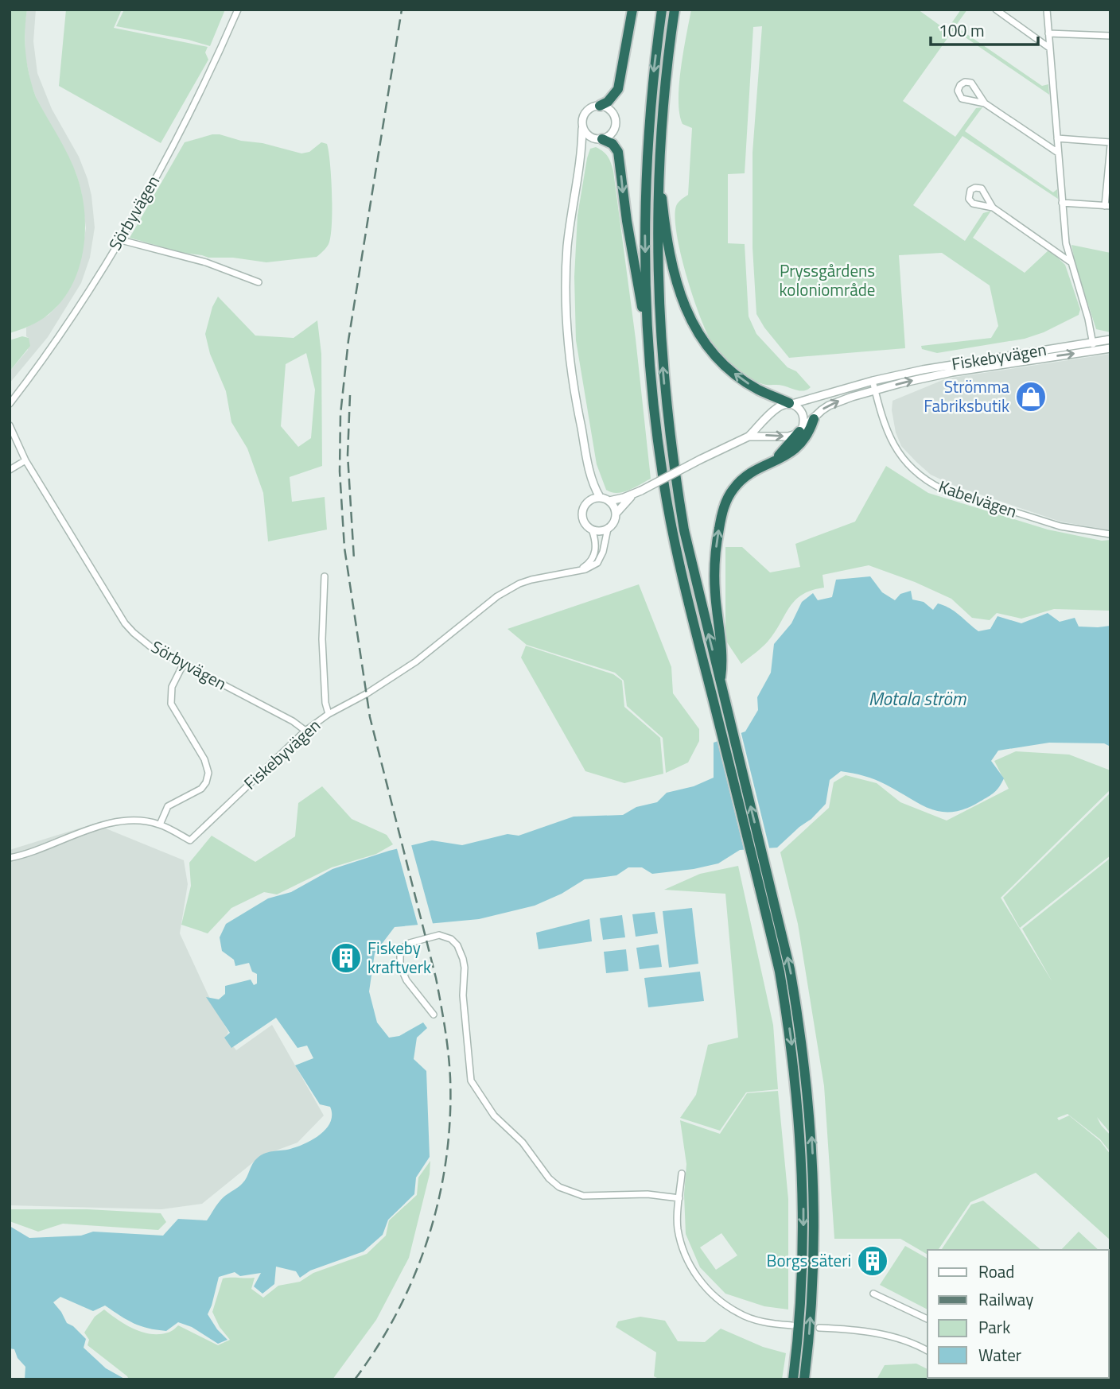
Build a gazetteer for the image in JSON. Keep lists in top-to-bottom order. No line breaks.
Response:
{"streets":{"street":["Sörbyvägen","Fiskebyvägen","Kabelvägen"]},"crossings":[["Sörbyvägen","Fiskebyvägen"],["Fiskebyvägen","Kabelvägen"]],"water":["Motala ström"],"parks":["Pryssgårdens koloniområde"],"places":{"shop":["Strömma Fabriksbutik"],"building":["Fiskeby kraftverk","Borgs säteri"]},"legend":["Road","Railway","Park","Water"],"scale_bar":"100 m"}
